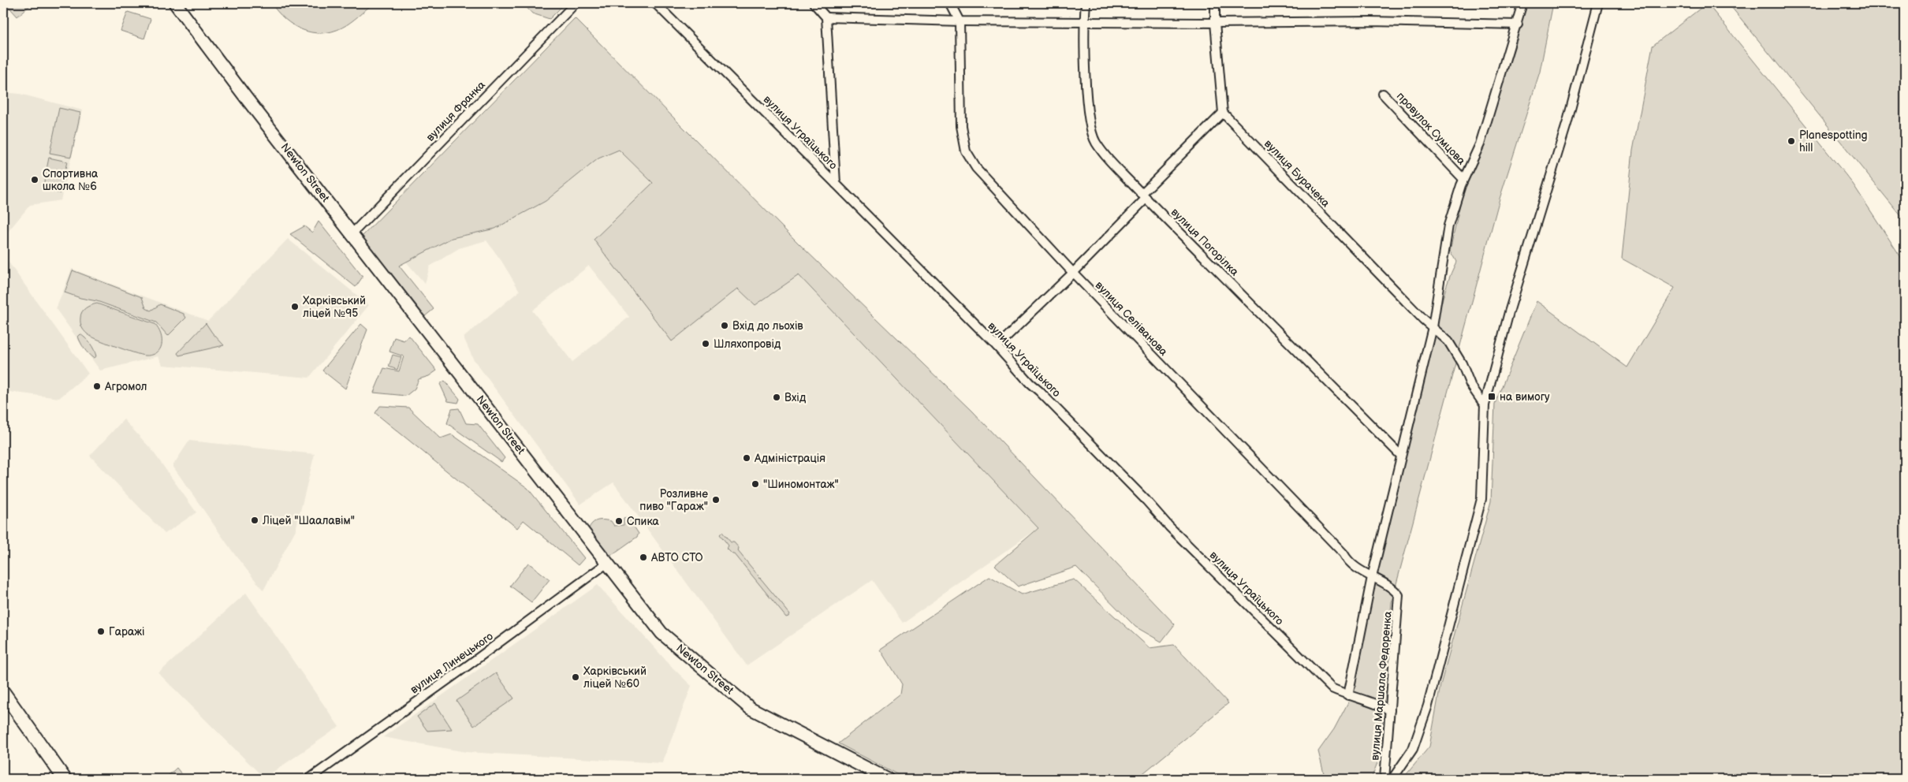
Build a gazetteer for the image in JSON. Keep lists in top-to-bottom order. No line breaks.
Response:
{"streets":{"street":["вулиця Франка","провулок Сумцова","вулиця Уграїцького","Newton Street","вулиця Бурачека","вулиця Погорілка","вулиця Селіванова","вулиця Линецького","вулиця Маршала Федоренка"]},"crossings":[["вулиця Франка","Newton Street"],["вулиця Уграїцького","вулиця Маршала Федоренка"],["Newton Street","вулиця Линецького"],["вулиця Селіванова","вулиця Маршала Федоренка"]],"places":{"other":["Planespotting hill","Спортивна школа №6","Харківський ліцей №95","Вхід до льохів","Шляхопровід","Агромол","Вхід","Адміністрація","\"Шиномонтаж\"","Розливне пиво \"Гараж\"","Ліцей \"Шаалавім\"","Спика","АВТО СТО","Гаражі","Харківський ліцей №60"],"transit":["на вимогу"]}}
